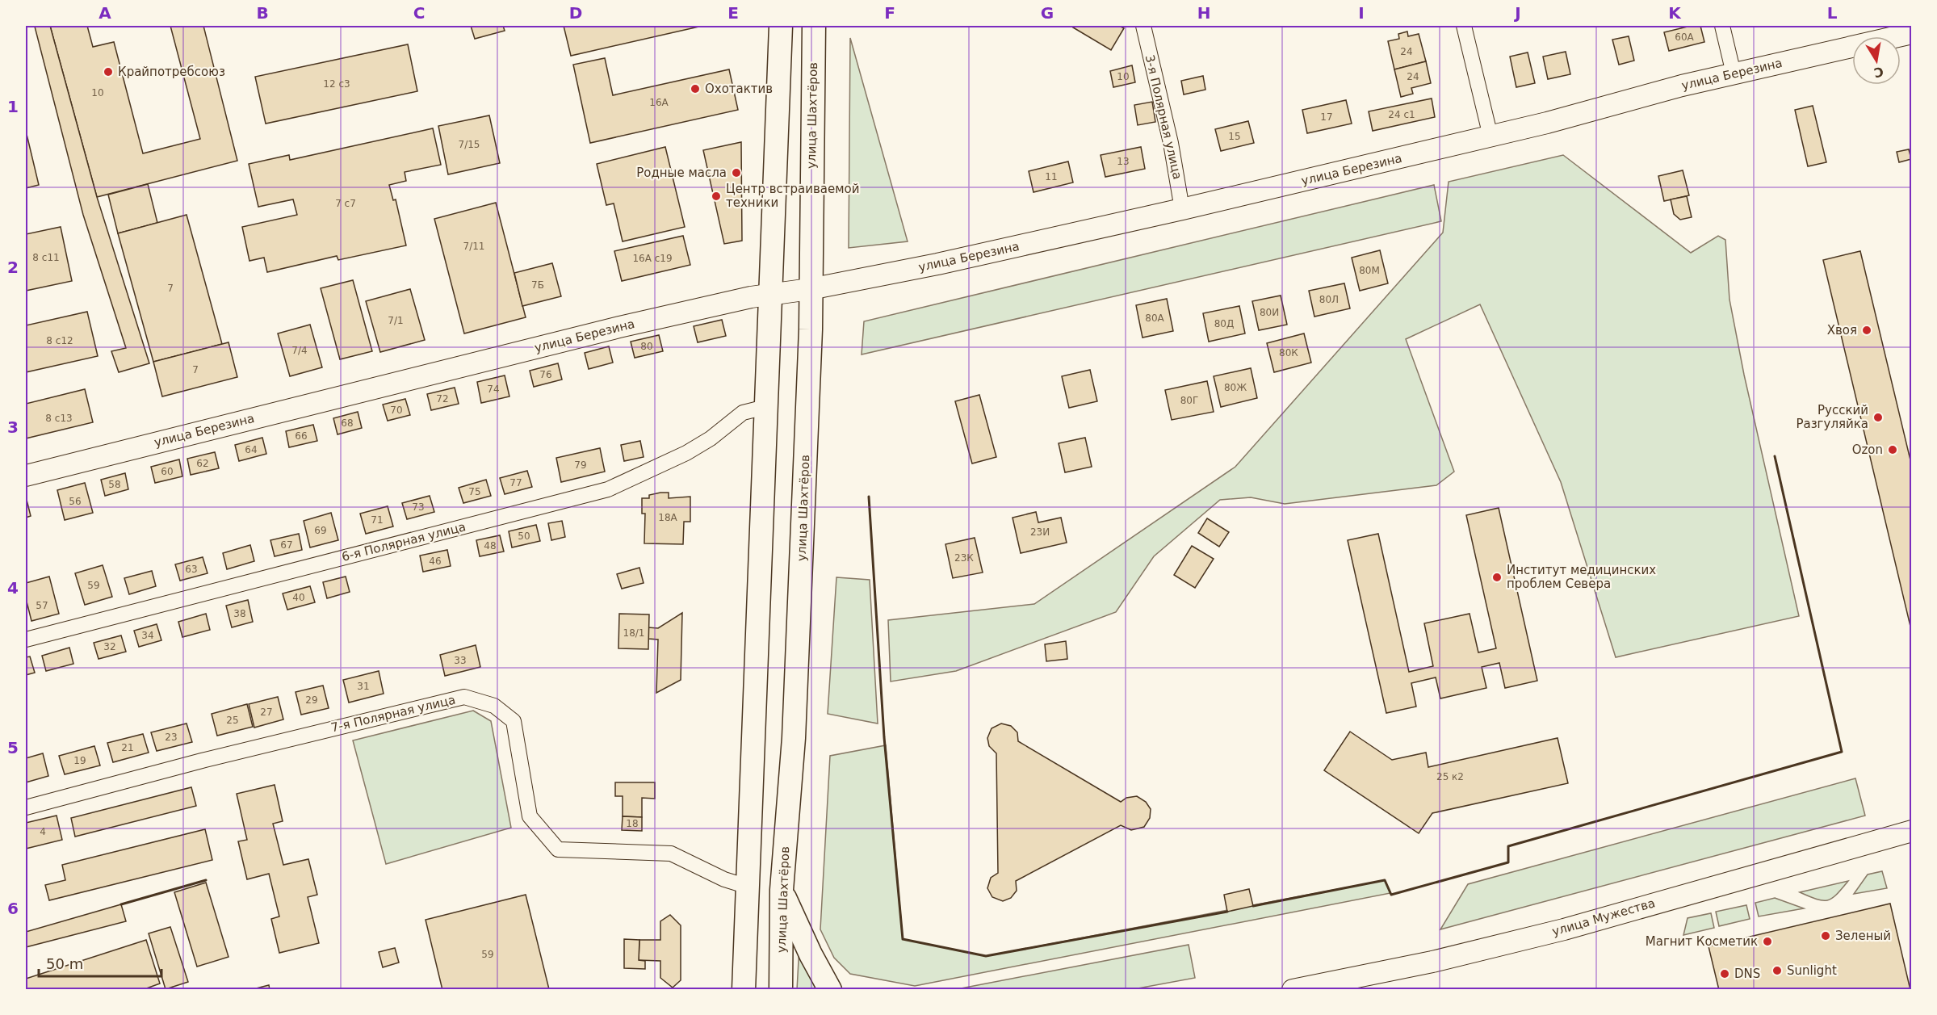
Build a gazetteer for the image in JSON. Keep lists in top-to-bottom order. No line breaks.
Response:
{"streets":{"main road":["улица Шахтёров"],"street":["улица Березина","3-я Полярная улица","6-я Полярная улица","7-я Полярная улица","улица Мужества"]},"crossings":[["улица Березина","улица Шахтёров"],["улица Березина","3-я Полярная улица"]],"places":["Крайпотребсоюз","Охотактив","Родные масла","Центр встраиваемой техники","Хвоя","Русский Разгуляйка","Ozon","Институт медицинских проблем Севера","Зеленый","Магнит Косметик","Sunlight","DNS"],"house_numbers":["60А","24","10","24","12 с3","10","16А","24 с1","17","15","7/15","13","11","7 с7","7/11","8 с11","16А с19","80М","7Б","7","80Л","80И","80А","7/1","80Д","8 с12","80","7/4","80К","7","76","80Ж","74","72","80Г","70","8 с13","68","66","64","62","79","60","77","58","75","56","73","18А","71","69","23И","50","67","48","23К","46","63","59","40","57","38","18/1","34","32","33","31","29","27","25","23","21","19","25 к2","18","4","59"],"scale_bar":"50 m","north":"bottom","grid":{"columns":["A","B","C","D","E","F","G","H","I","J","K","L"],"rows":["1","2","3","4","5","6"]}}
